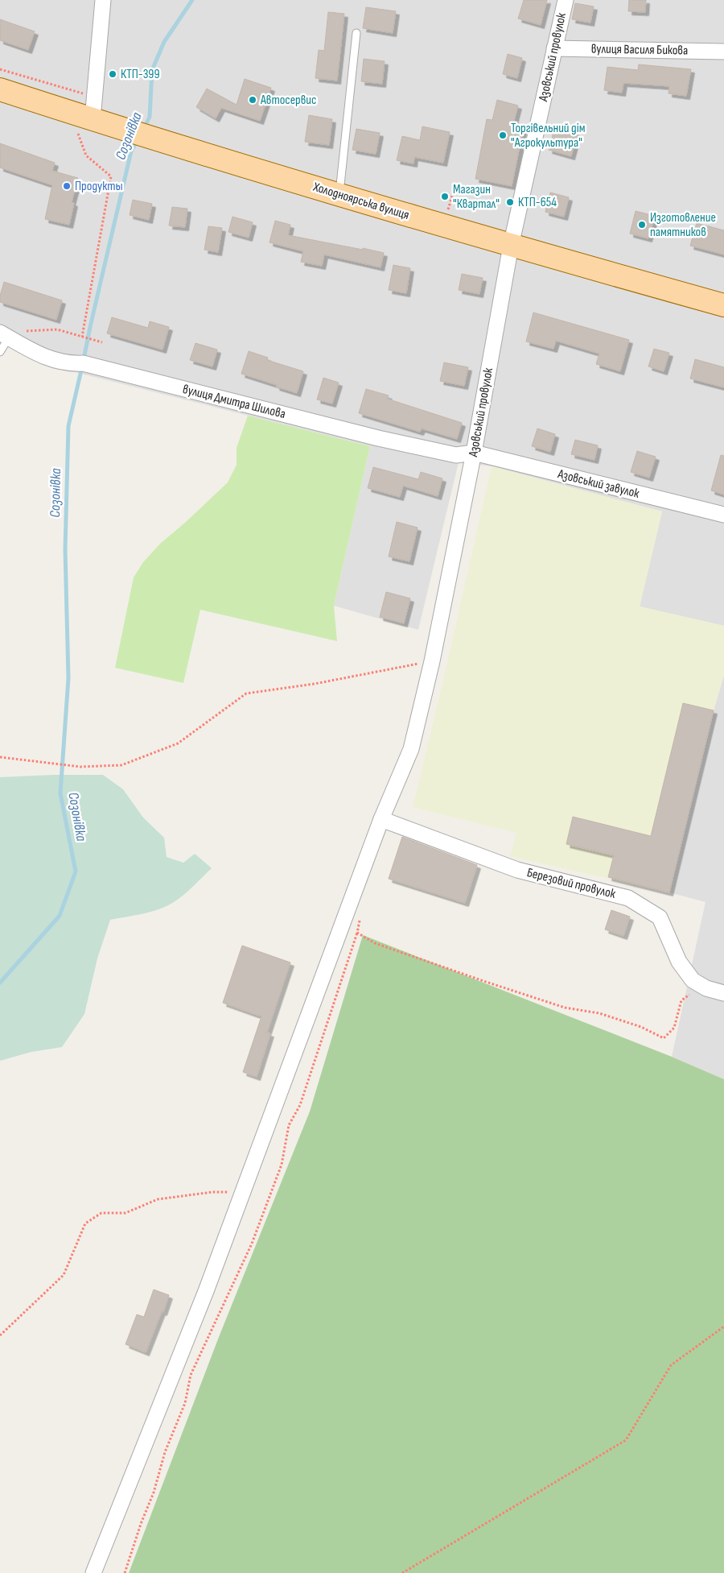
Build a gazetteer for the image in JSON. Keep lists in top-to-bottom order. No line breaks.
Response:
{"streets":{"main road":["Холодноярська вулиця"],"street":["вулиця Василя Бикова","Азовський провулок","вулиця Дмитра Шилова","Азовський завулок","Березовий провулок"]},"crossings":[["вулиця Василя Бикова","Азовський провулок"],["Азовський провулок","Холодноярська вулиця"],["Азовський провулок","вулиця Дмитра Шилова"],["Азовський провулок","Азовський завулок"],["Азовський провулок","Березовий провулок"],["вулиця Дмитра Шилова","Азовський завулок"]],"water":["Созонівка"],"places":["КТП-399","Автосервис","Торгівельний дім \"Агрокультура\"","Продукты","Магазин \"Квартал\"","КТП-654","Изготовление памятников"]}
